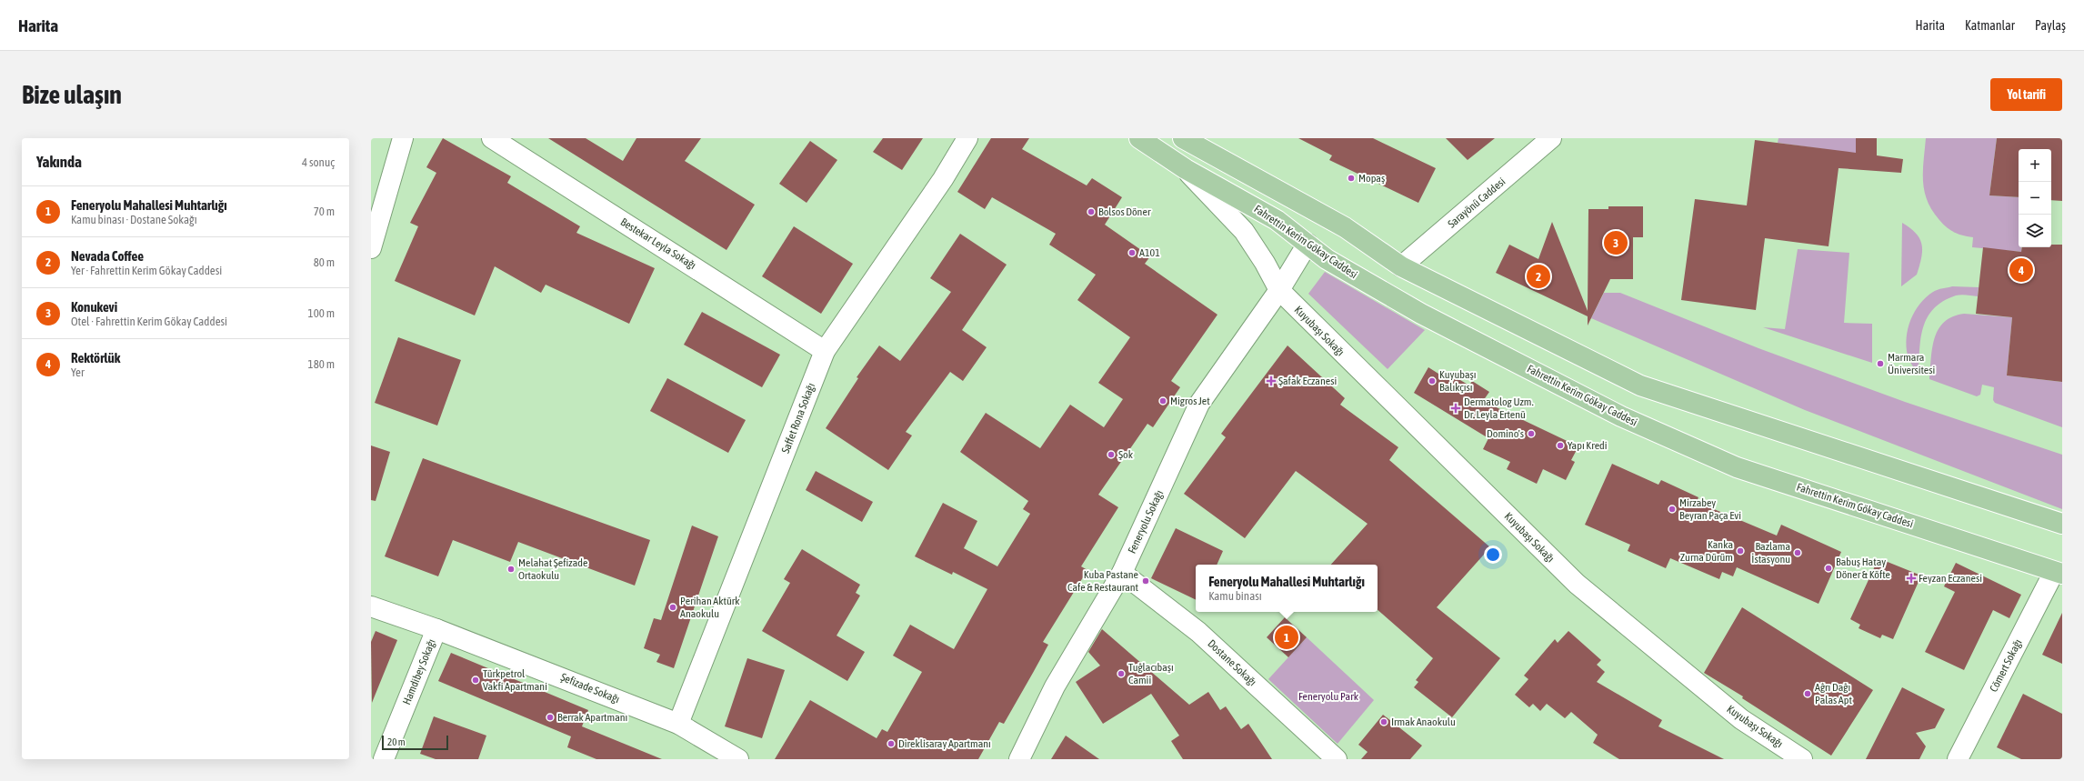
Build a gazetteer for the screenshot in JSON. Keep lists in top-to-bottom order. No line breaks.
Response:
{"streets":{"main road":["Fahrettin Kerim Gökay Caddesi"],"street":["Sarayönü Caddesi","Bestekar Leyla Sokağı","Kuyubaşı Sokağı","Saffet Rona Sokağı","Feneryolu Sokağı","Dostane Sokağı","Cömert Sokağı","Hamdibey Sokağı","Şefizade Sokağı"]},"crossings":[["Fahrettin Kerim Gökay Caddesi","Kuyubaşı Sokağı"],["Fahrettin Kerim Gökay Caddesi","Feneryolu Sokağı"],["Fahrettin Kerim Gökay Caddesi","Cömert Sokağı"],["Bestekar Leyla Sokağı","Saffet Rona Sokağı"],["Kuyubaşı Sokağı","Feneryolu Sokağı"],["Saffet Rona Sokağı","Şefizade Sokağı"],["Feneryolu Sokağı","Dostane Sokağı"],["Hamdibey Sokağı","Şefizade Sokağı"]],"parks":["Feneryolu Park"],"places":{"other":["Mopaş","Bolsos Döner","A101","Marmara Üniversitesi","Kuyubaşı Balıkçısı","Migros Jet","Domino's","Yapı Kredi","Şok","Mirzabey Beyran Paça Evi","Kanka Zurna Dürüm","Bazlama İstasyonu","Babuş Hatay Döner & Köfte","Melahat Şefizade Ortaokulu","Kuba Pastane Cafe & Restaurant","Perihan Aktürk Anaokulu","Tuğlacıbaşı Camii","Türkpetrol Vakfi Apartmani","Ağrı Dağı Palas Apt","Berrak Apartmanı","Irmak Anaokulu","Direklisaray Apartmanı"],"health":["Şafak Eczanesi","Dermatolog Uzm. Dr. Leyla Ertenü","Feyzan Eczanesi"]},"scale_bar":"20 m","page":{"header":"Harita","nav":["Harita","Katmanlar","Paylaş"],"buttons":"Yol tarifi","title":"Bize ulaşın","heading":["Yakında","4 sonuç"],"map_buttons":["+","−"],"list":[{"mark":"1","name":"Feneryolu Mahallesi Muhtarlığı","note":"Kamu binası · Dostane Sokağı","value":"70 m"},{"mark":"2","name":"Nevada Coffee","note":"Yer · Fahrettin Kerim Gökay Caddesi","value":"80 m"},{"mark":"3","name":"Konukevi","note":"Otel · Fahrettin Kerim Gökay Caddesi","value":"100 m"},{"mark":"4","name":"Rektörlük","note":"Yer","value":"180 m"}],"pins":["3","4","2","1"],"popup":["Feneryolu Mahallesi Muhtarlığı","Kamu binası"],"scale":"20 m"}}
